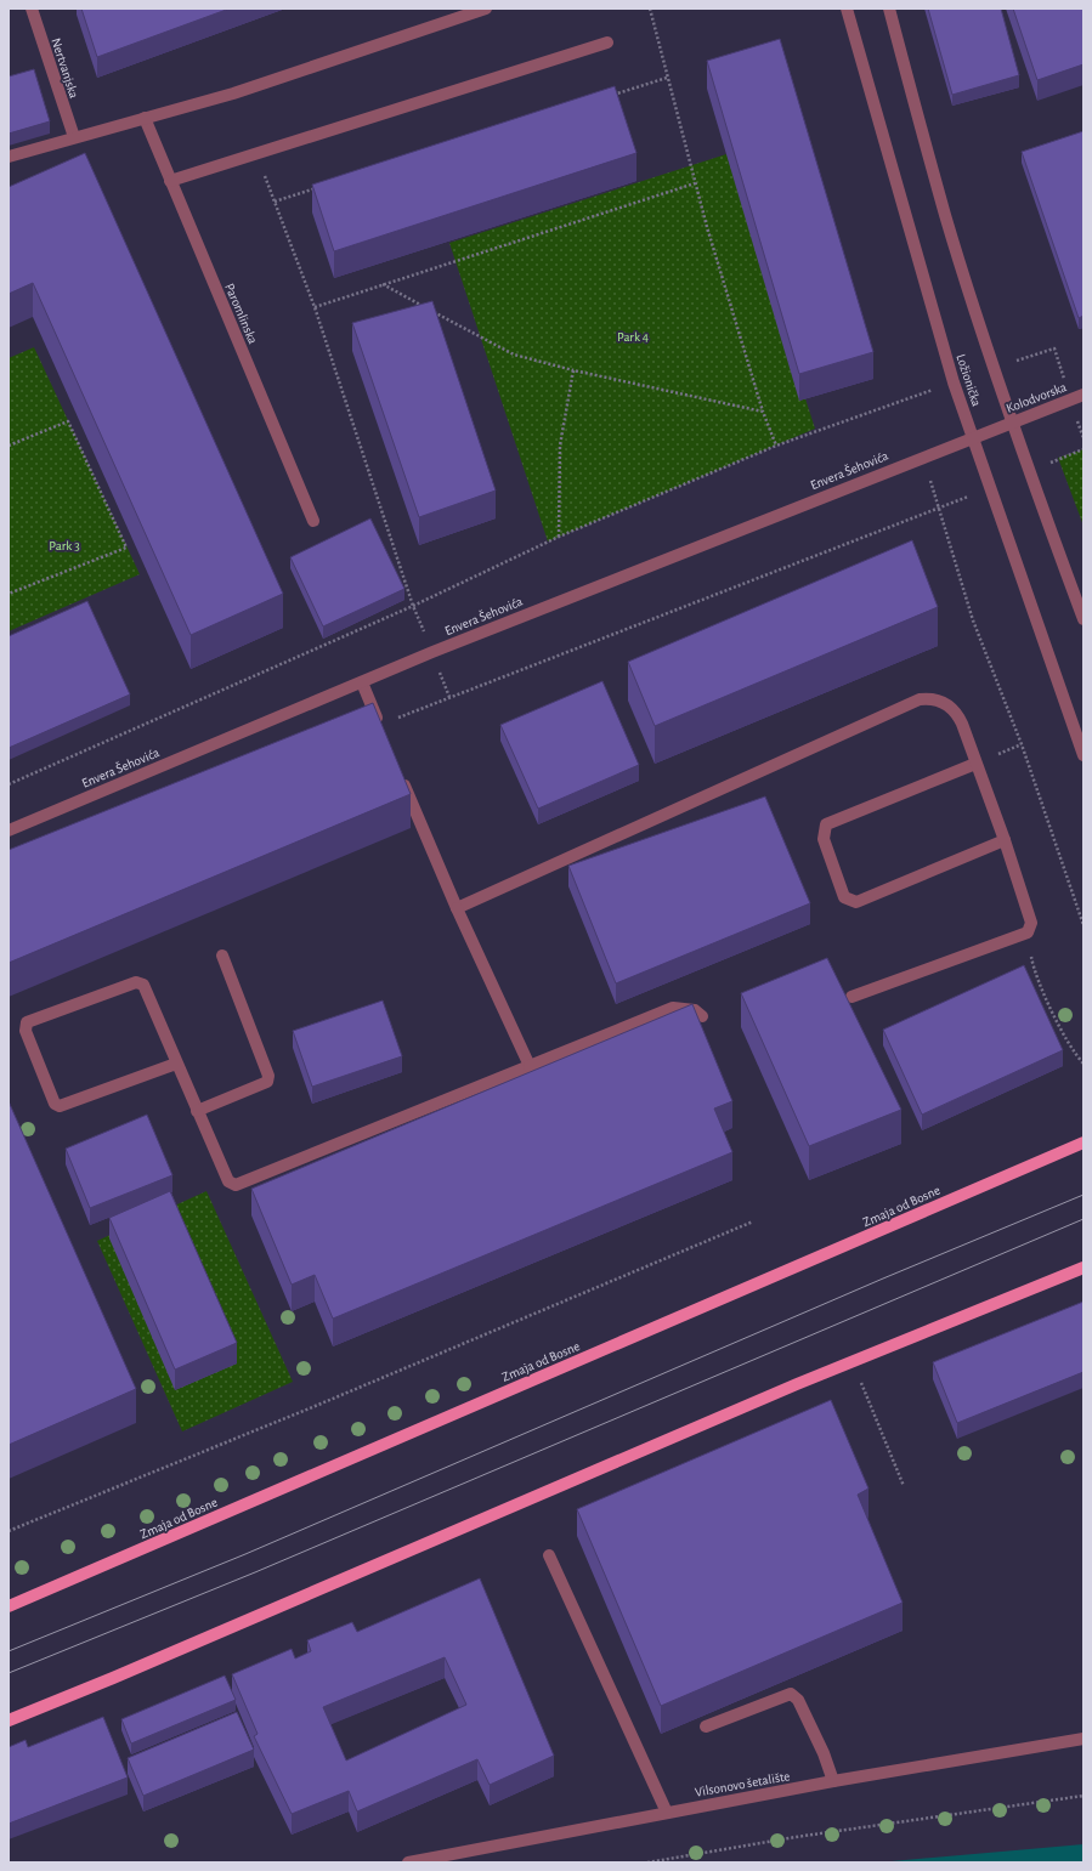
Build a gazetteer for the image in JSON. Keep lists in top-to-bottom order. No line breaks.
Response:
{"streets":{"main road":["Zmaja od Bosne"],"street":["Nertvanjska","Paromlinska","Ložionička","Kolodvorska","Envera Šehovića","Vilsonovo šetalište"]},"crossings":[["Ložionička","Kolodvorska"],["Ložionička","Envera Šehovića"],["Kolodvorska","Envera Šehovića"]],"parks":["Park 4","Park 3"]}
